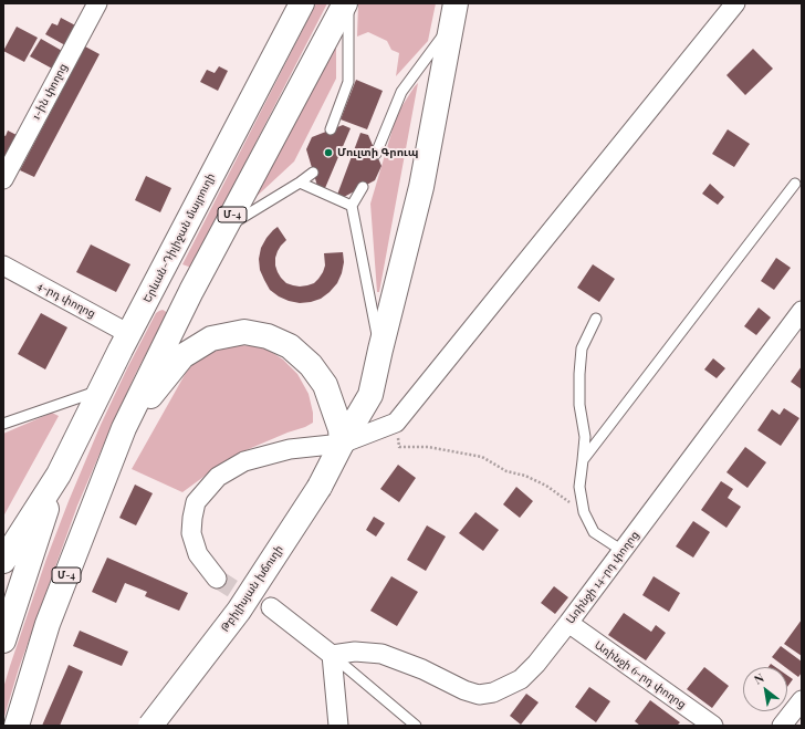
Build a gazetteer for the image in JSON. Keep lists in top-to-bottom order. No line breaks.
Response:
{"streets":{"main road":["Մ-4","Երևան-Դիլիջան մայրուղի","Թբիլիսյան խճուղի"],"street":["1-ին փողոց","4-րդ փողոց","Առինջի 14-րդ փողոց","Առինջի 6-րդ փողոց"]},"crossings":[["Երևան-Դիլիջան մայրուղի","4-րդ փողոց"],["Առինջի 14-րդ փողոց","Առինջի 6-րդ փողոց"]],"places":["Մուլտի Գրուպ"],"north":"top left"}
